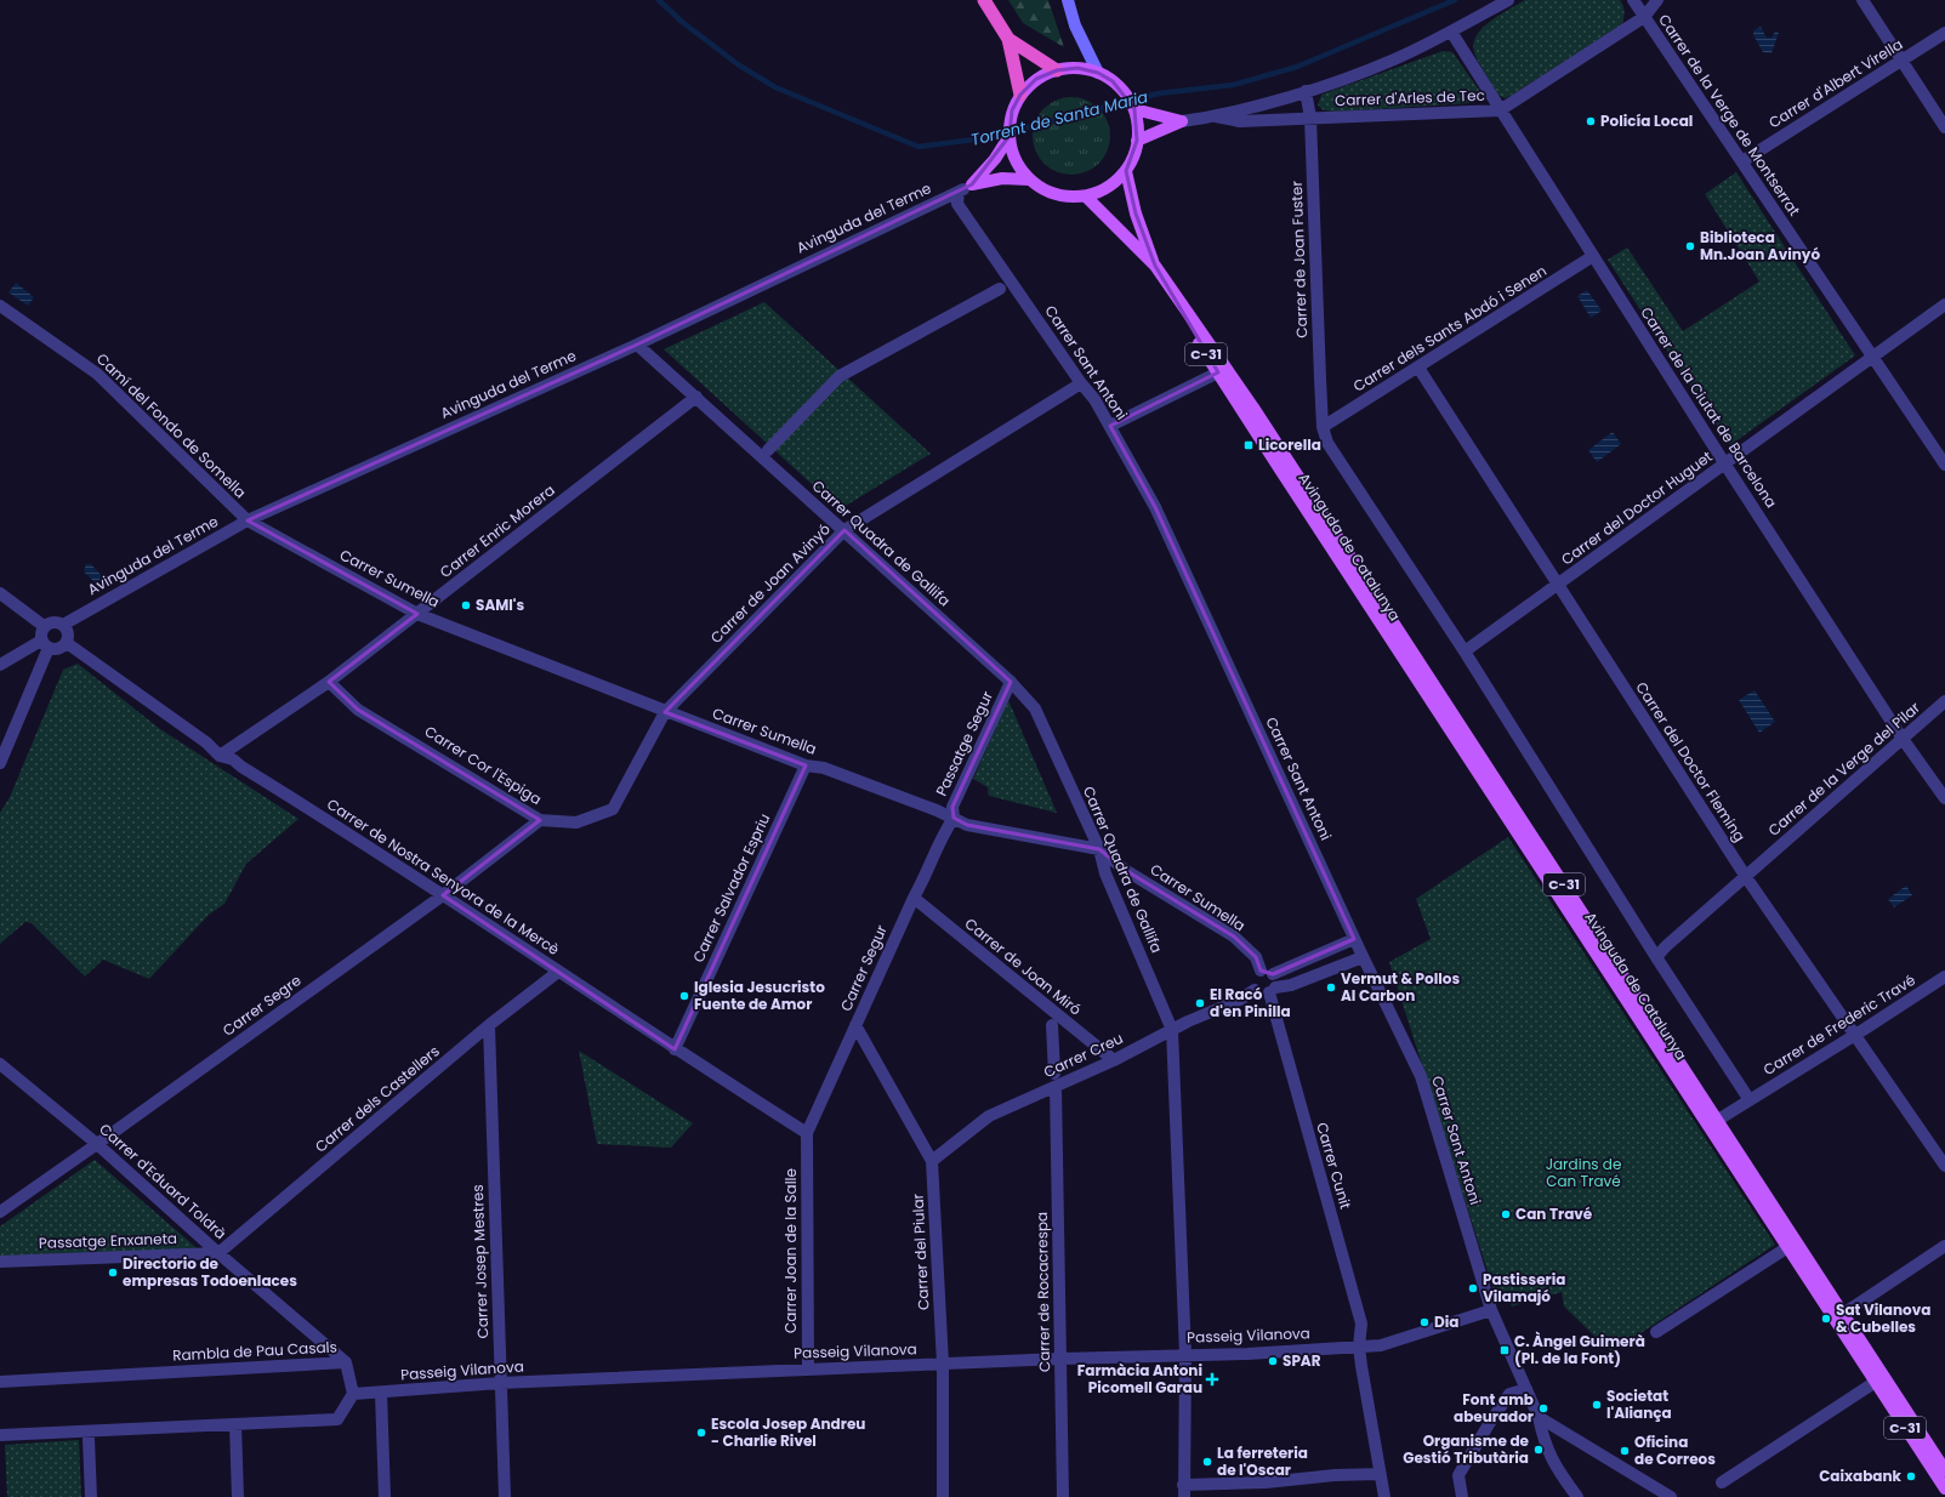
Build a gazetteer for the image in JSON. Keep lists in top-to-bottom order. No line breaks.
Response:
{"streets":{"main road":["C-31","Avinguda de Catalunya"],"street":["Carrer d'Albert Virella","Carrer d'Arles de Tec","Carrer de la Verge de Montserrat","Avinguda del Terme","Carrer de Joan Fuster","Carrer dels Sants Abdó i Senen","Carrer Sant Antoni","Carrer de la Ciutat de Barcelona","Camí del Fondo de Somella","Carrer del Doctor Huguet","Carrer Enric Morera","Carrer Quadra de Gallifa","Carrer Sumella","Carrer de Joan Avinyó","Passatge Segur","Carrer del Doctor Fleming","Carrer Cor l'Espiga","Carrer de la Verge del Pilar","Carrer de Nostra Senyora de la Mercè","Carrer Salvador Espriu","Carrer de Joan Miró","Carrer Segur","Carrer Segre","Carrer de Frederic Travé","Carrer Creu","Carrer dels Castellers","Carrer Cunit","Carrer d'Eduard Toldrà","Passatge Enxaneta","Carrer Joan de la Salle","Carrer del Piular","Carrer Josep Mestres","Carrer de Rocacrespa","Passeig Vilanova","Rambla de Pau Casals"]},"crossings":[["Carrer d'Albert Virella","Carrer de la Verge de Montserrat"],["Carrer d'Arles de Tec","Carrer de la Verge de Montserrat"],["Carrer d'Arles de Tec","Carrer de Joan Fuster"],["Carrer d'Arles de Tec","Carrer de la Ciutat de Barcelona"],["Carrer de la Verge de Montserrat","Carrer del Doctor Huguet"],["Avinguda del Terme","Carrer Sant Antoni"],["Avinguda del Terme","Camí del Fondo de Somella"],["Avinguda del Terme","Carrer Quadra de Gallifa"],["Avinguda del Terme","Carrer Sumella"],["Avinguda del Terme","Carrer de Nostra Senyora de la Mercè"],["Carrer de Joan Fuster","Carrer dels Sants Abdó i Senen"],["Carrer dels Sants Abdó i Senen","Carrer de la Ciutat de Barcelona"],["Carrer dels Sants Abdó i Senen","Carrer del Doctor Fleming"],["C-31","Avinguda de Catalunya"],["Carrer Sant Antoni","Carrer de Joan Avinyó"],["Carrer Sant Antoni","Passeig Vilanova"],["Carrer de la Ciutat de Barcelona","Carrer del Doctor Huguet"],["Carrer de la Ciutat de Barcelona","Carrer de la Verge del Pilar"],["Camí del Fondo de Somella","Carrer Sumella"],["Carrer del Doctor Huguet","Carrer del Doctor Fleming"],["Carrer Enric Morera","Carrer Quadra de Gallifa"],["Carrer Enric Morera","Carrer Sumella"],["Carrer Enric Morera","Carrer Cor l'Espiga"],["Carrer Enric Morera","Carrer de Nostra Senyora de la Mercè"],["Carrer Quadra de Gallifa","Carrer Sumella"],["Carrer Quadra de Gallifa","Carrer de Joan Avinyó"],["Carrer Quadra de Gallifa","Passatge Segur"],["Carrer Quadra de Gallifa","Carrer Creu"],["Carrer Quadra de Gallifa","Passeig Vilanova"],["Avinguda de Catalunya","Carrer de Frederic Travé"],["Carrer Sumella","Carrer de Joan Avinyó"],["Carrer Sumella","Passatge Segur"],["Carrer Sumella","Carrer Cor l'Espiga"],["Carrer Sumella","Carrer Salvador Espriu"],["Carrer Sumella","Carrer Segur"],["Carrer Sumella","Carrer Creu"],["Carrer Sumella","Carrer Cunit"],["Carrer de Joan Avinyó","Carrer Cor l'Espiga"],["Passatge Segur","Carrer Segur"],["Carrer del Doctor Fleming","Carrer de la Verge del Pilar"],["Carrer del Doctor Fleming","Carrer de Frederic Travé"],["Carrer Cor l'Espiga","Carrer Segre"],["Carrer de Nostra Senyora de la Mercè","Carrer Salvador Espriu"],["Carrer de Nostra Senyora de la Mercè","Carrer Segur"],["Carrer de Nostra Senyora de la Mercè","Carrer Segre"],["Carrer de Nostra Senyora de la Mercè","Carrer dels Castellers"],["Carrer de Nostra Senyora de la Mercè","Carrer Joan de la Salle"],["Carrer de Joan Miró","Carrer Segur"],["Carrer de Joan Miró","Carrer Creu"],["Carrer Segur","Carrer Joan de la Salle"],["Carrer Segur","Carrer del Piular"],["Carrer Segre","Carrer d'Eduard Toldrà"],["Carrer Creu","Carrer Cunit"],["Carrer Creu","Carrer del Piular"],["Carrer Creu","Carrer de Rocacrespa"],["Carrer dels Castellers","Carrer d'Eduard Toldrà"],["Carrer dels Castellers","Passatge Enxaneta"],["Carrer dels Castellers","Carrer Josep Mestres"],["Carrer Cunit","Passeig Vilanova"],["Carrer d'Eduard Toldrà","Passatge Enxaneta"],["Carrer d'Eduard Toldrà","Rambla de Pau Casals"],["Carrer Joan de la Salle","Passeig Vilanova"],["Carrer del Piular","Passeig Vilanova"],["Carrer Josep Mestres","Passeig Vilanova"],["Carrer de Rocacrespa","Passeig Vilanova"],["Passeig Vilanova","Rambla de Pau Casals"]],"water":["Torrent de Santa Maria"],"parks":["Jardins de Can Travé"],"places":{"other":["Policía Local","Biblioteca Mn.Joan Avinyó","SAMI's","Vermut & Pollos Al Carbon","Iglesia Jesucristo Fuente de Amor","El Racó d'en Pinilla","Can Travé","Directorio de empresas Todoenlaces","Pastisseria Vilamajó","Sat Vilanova & Cubelles","Dia","SPAR","Societat l'Aliança","Font amb abeurador","Escola Josep Andreu - Charlie Rivel","Organisme de Gestió Tributària","Oficina de Correos","La ferreteria de l'Oscar","Caixabank"],"transit":["Licorella","C. Àngel Guimerà (Pl. de la Font)"],"health":["Farmàcia Antoni Picomell Garau"]}}
